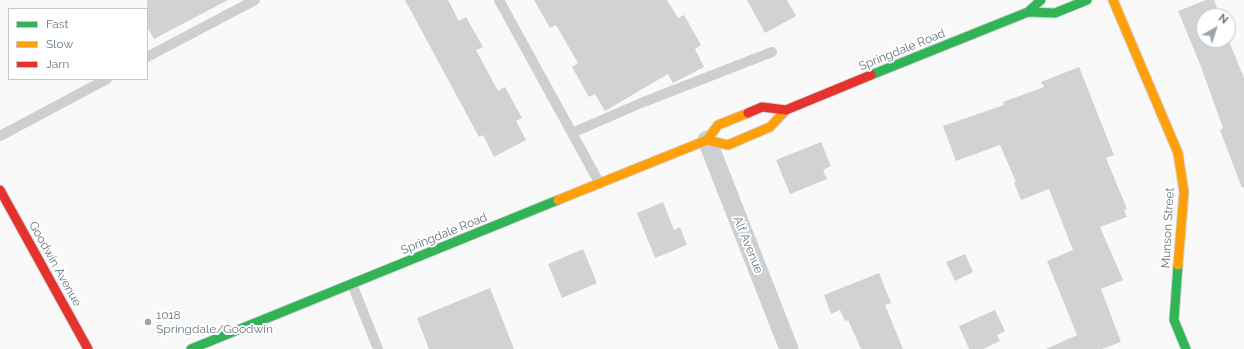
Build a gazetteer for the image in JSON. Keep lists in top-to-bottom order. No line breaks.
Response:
{"streets":{"main road":["Springdale Road","Munson Street","Goodwin Avenue"],"street":["Alf Avenue"]},"crossings":[["Springdale Road","Alf Avenue"]],"places":["1018 Springdale/Goodwin"],"legend":["Fast","Slow","Jam"],"north":"top right"}
